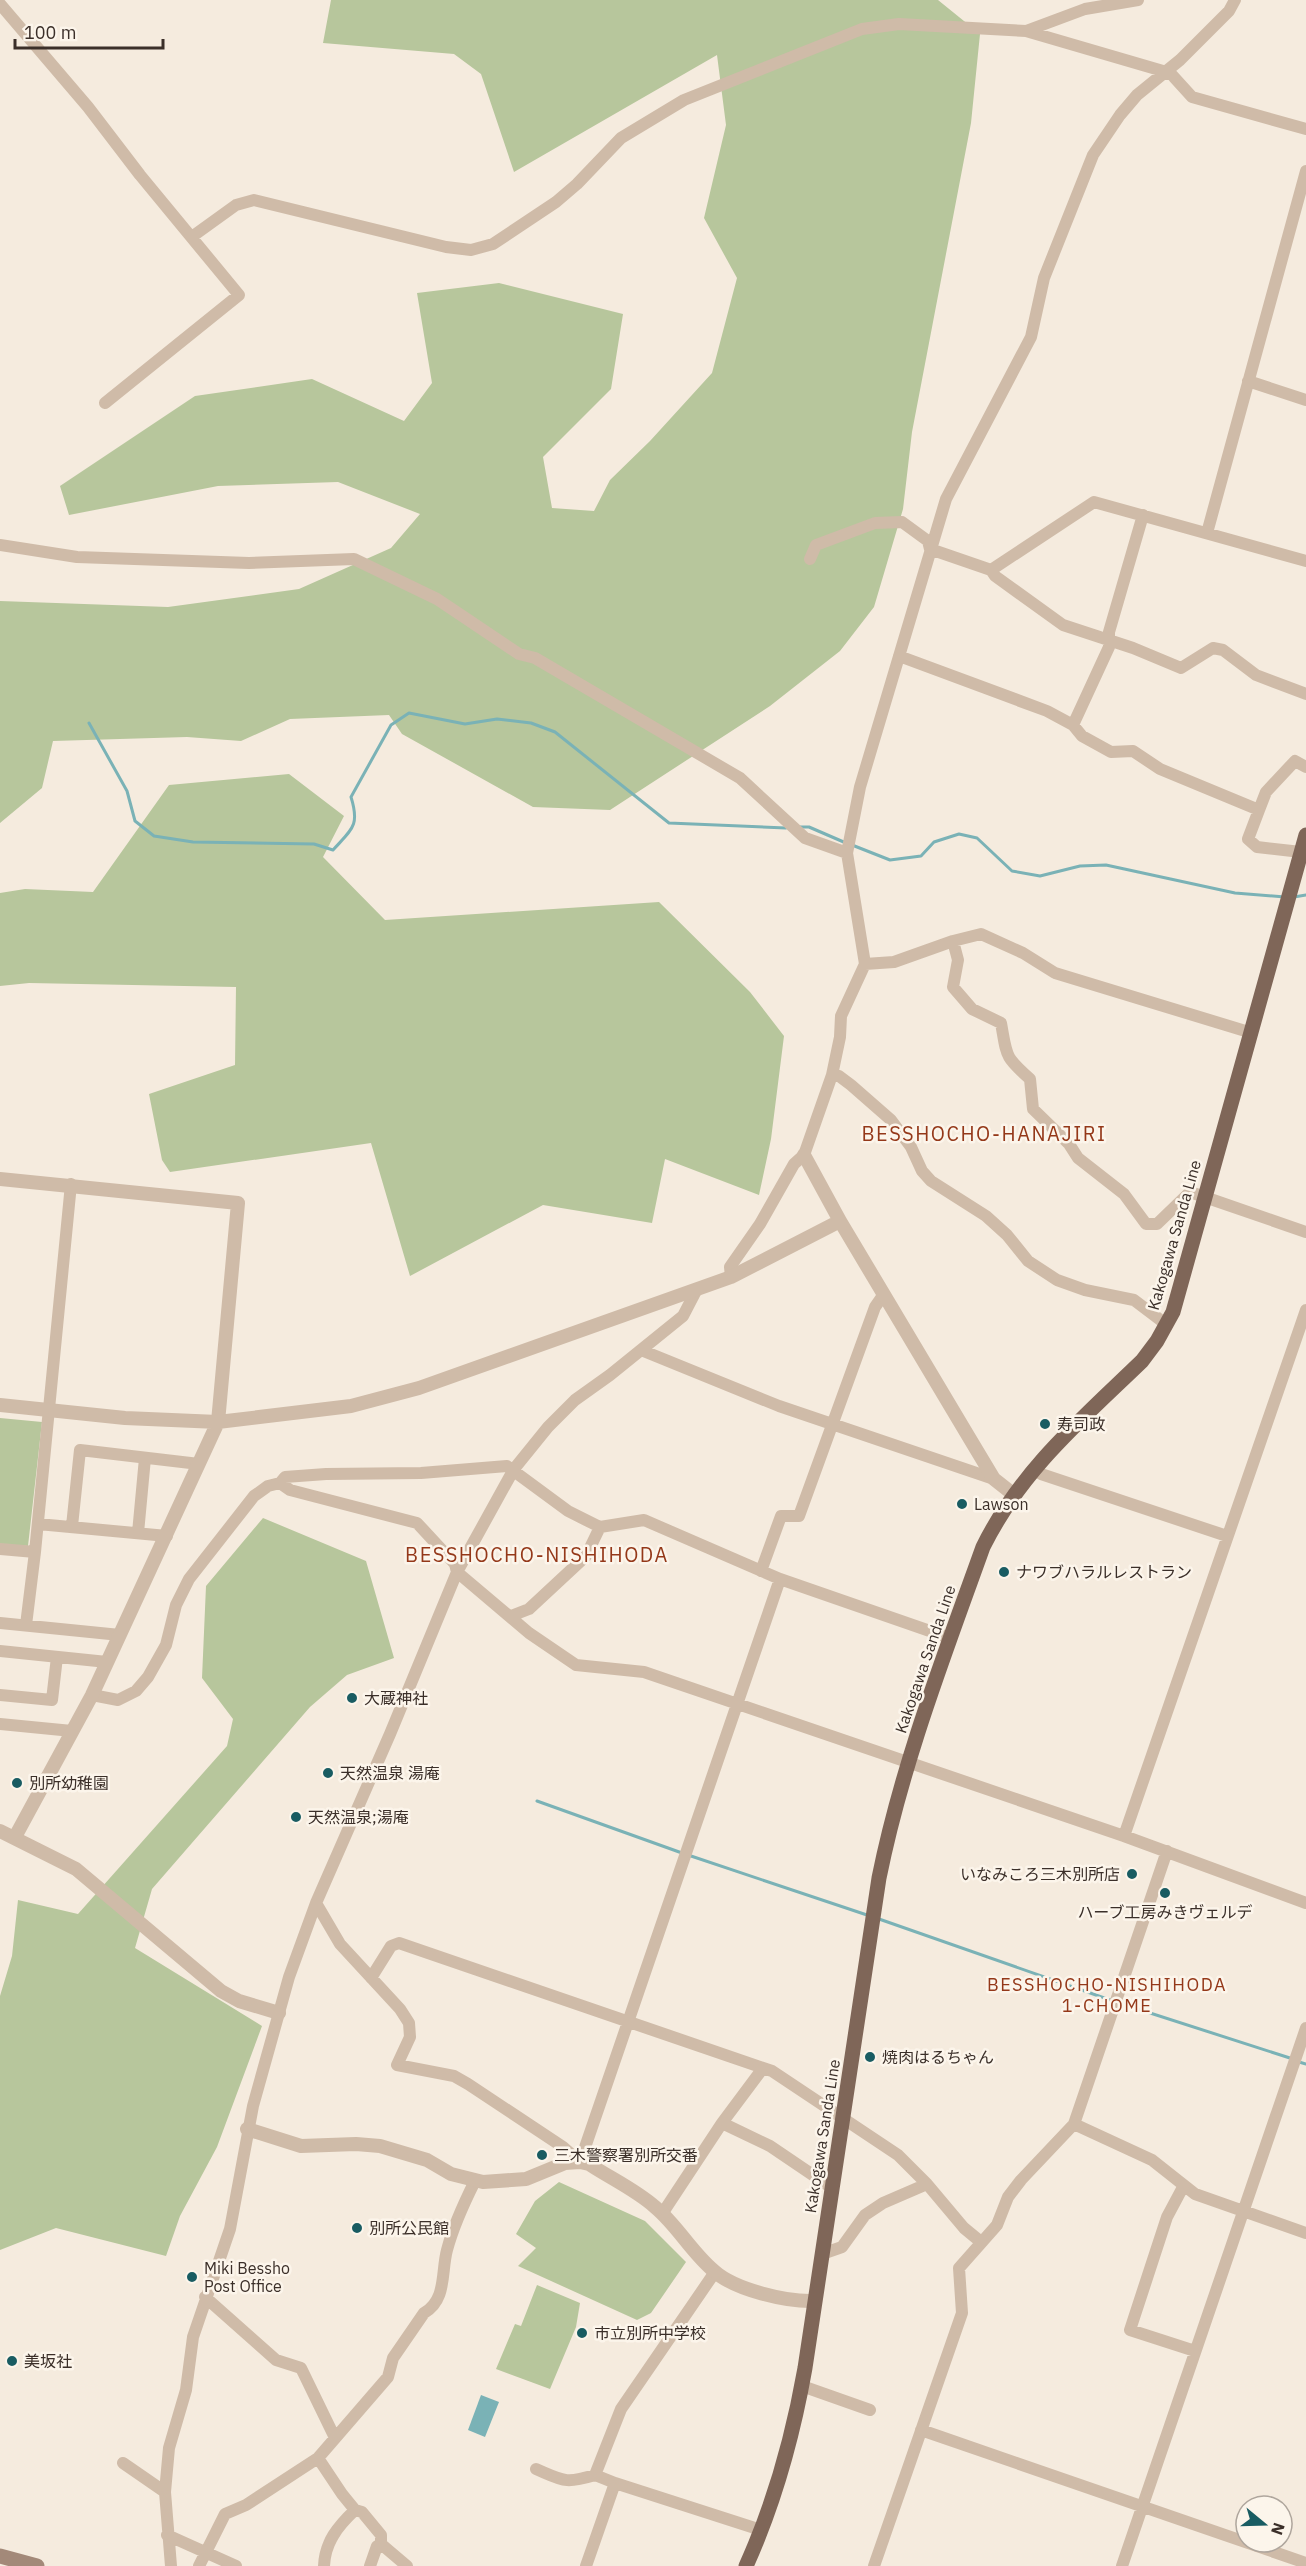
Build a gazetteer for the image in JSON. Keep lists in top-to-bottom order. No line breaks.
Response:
{"streets":{"main road":["Kakogawa Sanda Line"]},"districts":["BESSHOCHO-HANAJIRI","BESSHOCHO-NISHIHODA","BESSHOCHO-NISHIHODA 1-CHOME"],"places":["寿司政","Lawson","ナワブハラルレストラン","大蔵神社","天然温泉 湯庵","別所幼稚園","天然温泉;湯庵","いなみころ三木別所店","ハーブ工房みきヴェルデ","焼肉はるちゃん","三木警察署別所交番","別所公民館","Miki Bessho Post Office","市立別所中学校","美坂社"],"scale_bar":"100 m","north":"right"}
